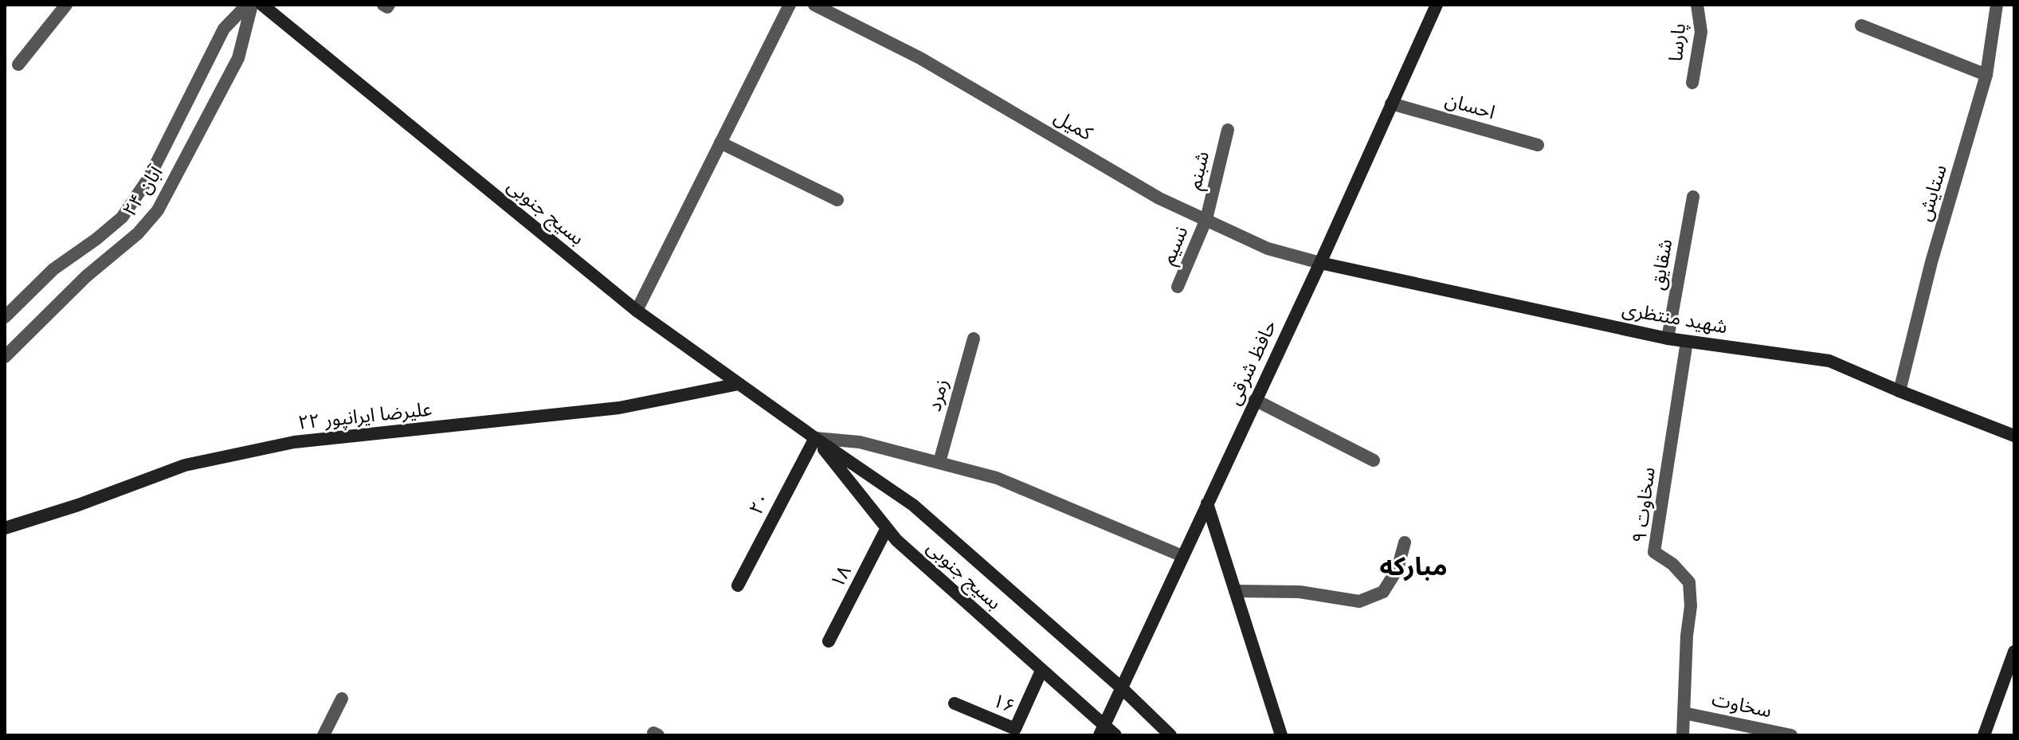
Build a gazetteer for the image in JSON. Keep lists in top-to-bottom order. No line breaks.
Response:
{"streets":{"main road":["بسیج جنوبی","شهید منتظری","حافظ شرقی","علیرضا ایرانپور ۲۲","۲۰","۱۸","۱۶"],"street":["پارسا","احسان","کمیل","شبنم","آبان ۲۴","ستایش","نسیم","شقایق","زمرد","سخاوت ۹","سخاوت"]},"crossings":[["احسان","حافظ شرقی"],["کمیل","شبنم"],["کمیل","نسیم"],["کمیل","شهید منتظری"],["کمیل","حافظ شرقی"],["شبنم","نسیم"],["ستایش","شهید منتظری"],["بسیج جنوبی","حافظ شرقی"],["بسیج جنوبی","علیرضا ایرانپور ۲۲"],["بسیج جنوبی","۲۰"],["بسیج جنوبی","۱۸"],["بسیج جنوبی","۱۶"],["شقایق","شهید منتظری"],["شهید منتظری","حافظ شرقی"],["شهید منتظری","سخاوت ۹"],["سخاوت ۹","سخاوت"]],"districts":["مبارکه"]}
